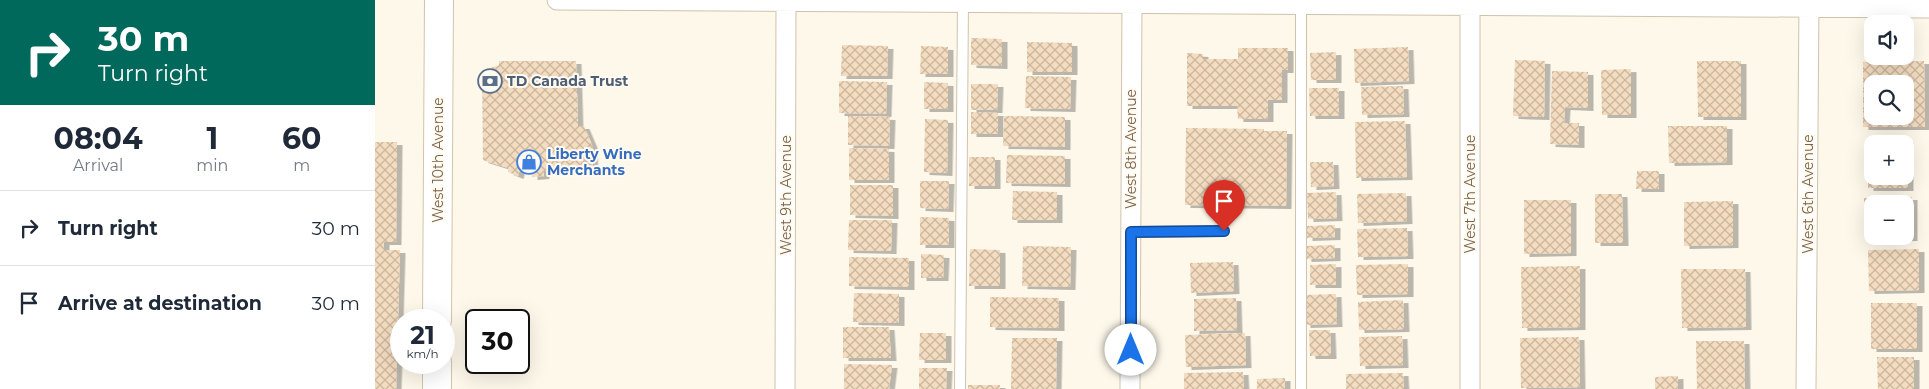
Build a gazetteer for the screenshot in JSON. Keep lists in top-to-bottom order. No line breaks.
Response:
{"streets":{"main road":["West 10th Avenue"],"street":["West 8th Avenue","West 7th Avenue","West 6th Avenue","West 9th Avenue"]},"places":{"bank":["TD Canada Trust"],"shop":["Liberty Wine Merchants"]},"page":{"turn":["30 m","Turn right"],"map_buttons":["+","−"],"eta":["08:04","Arrival","1","min","60","m"],"list":[{"name":"Turn right","value":"30 m"},{"name":"Arrive at destination","value":"30 m"}],"speed":"21 km/h","limit":"30"}}
